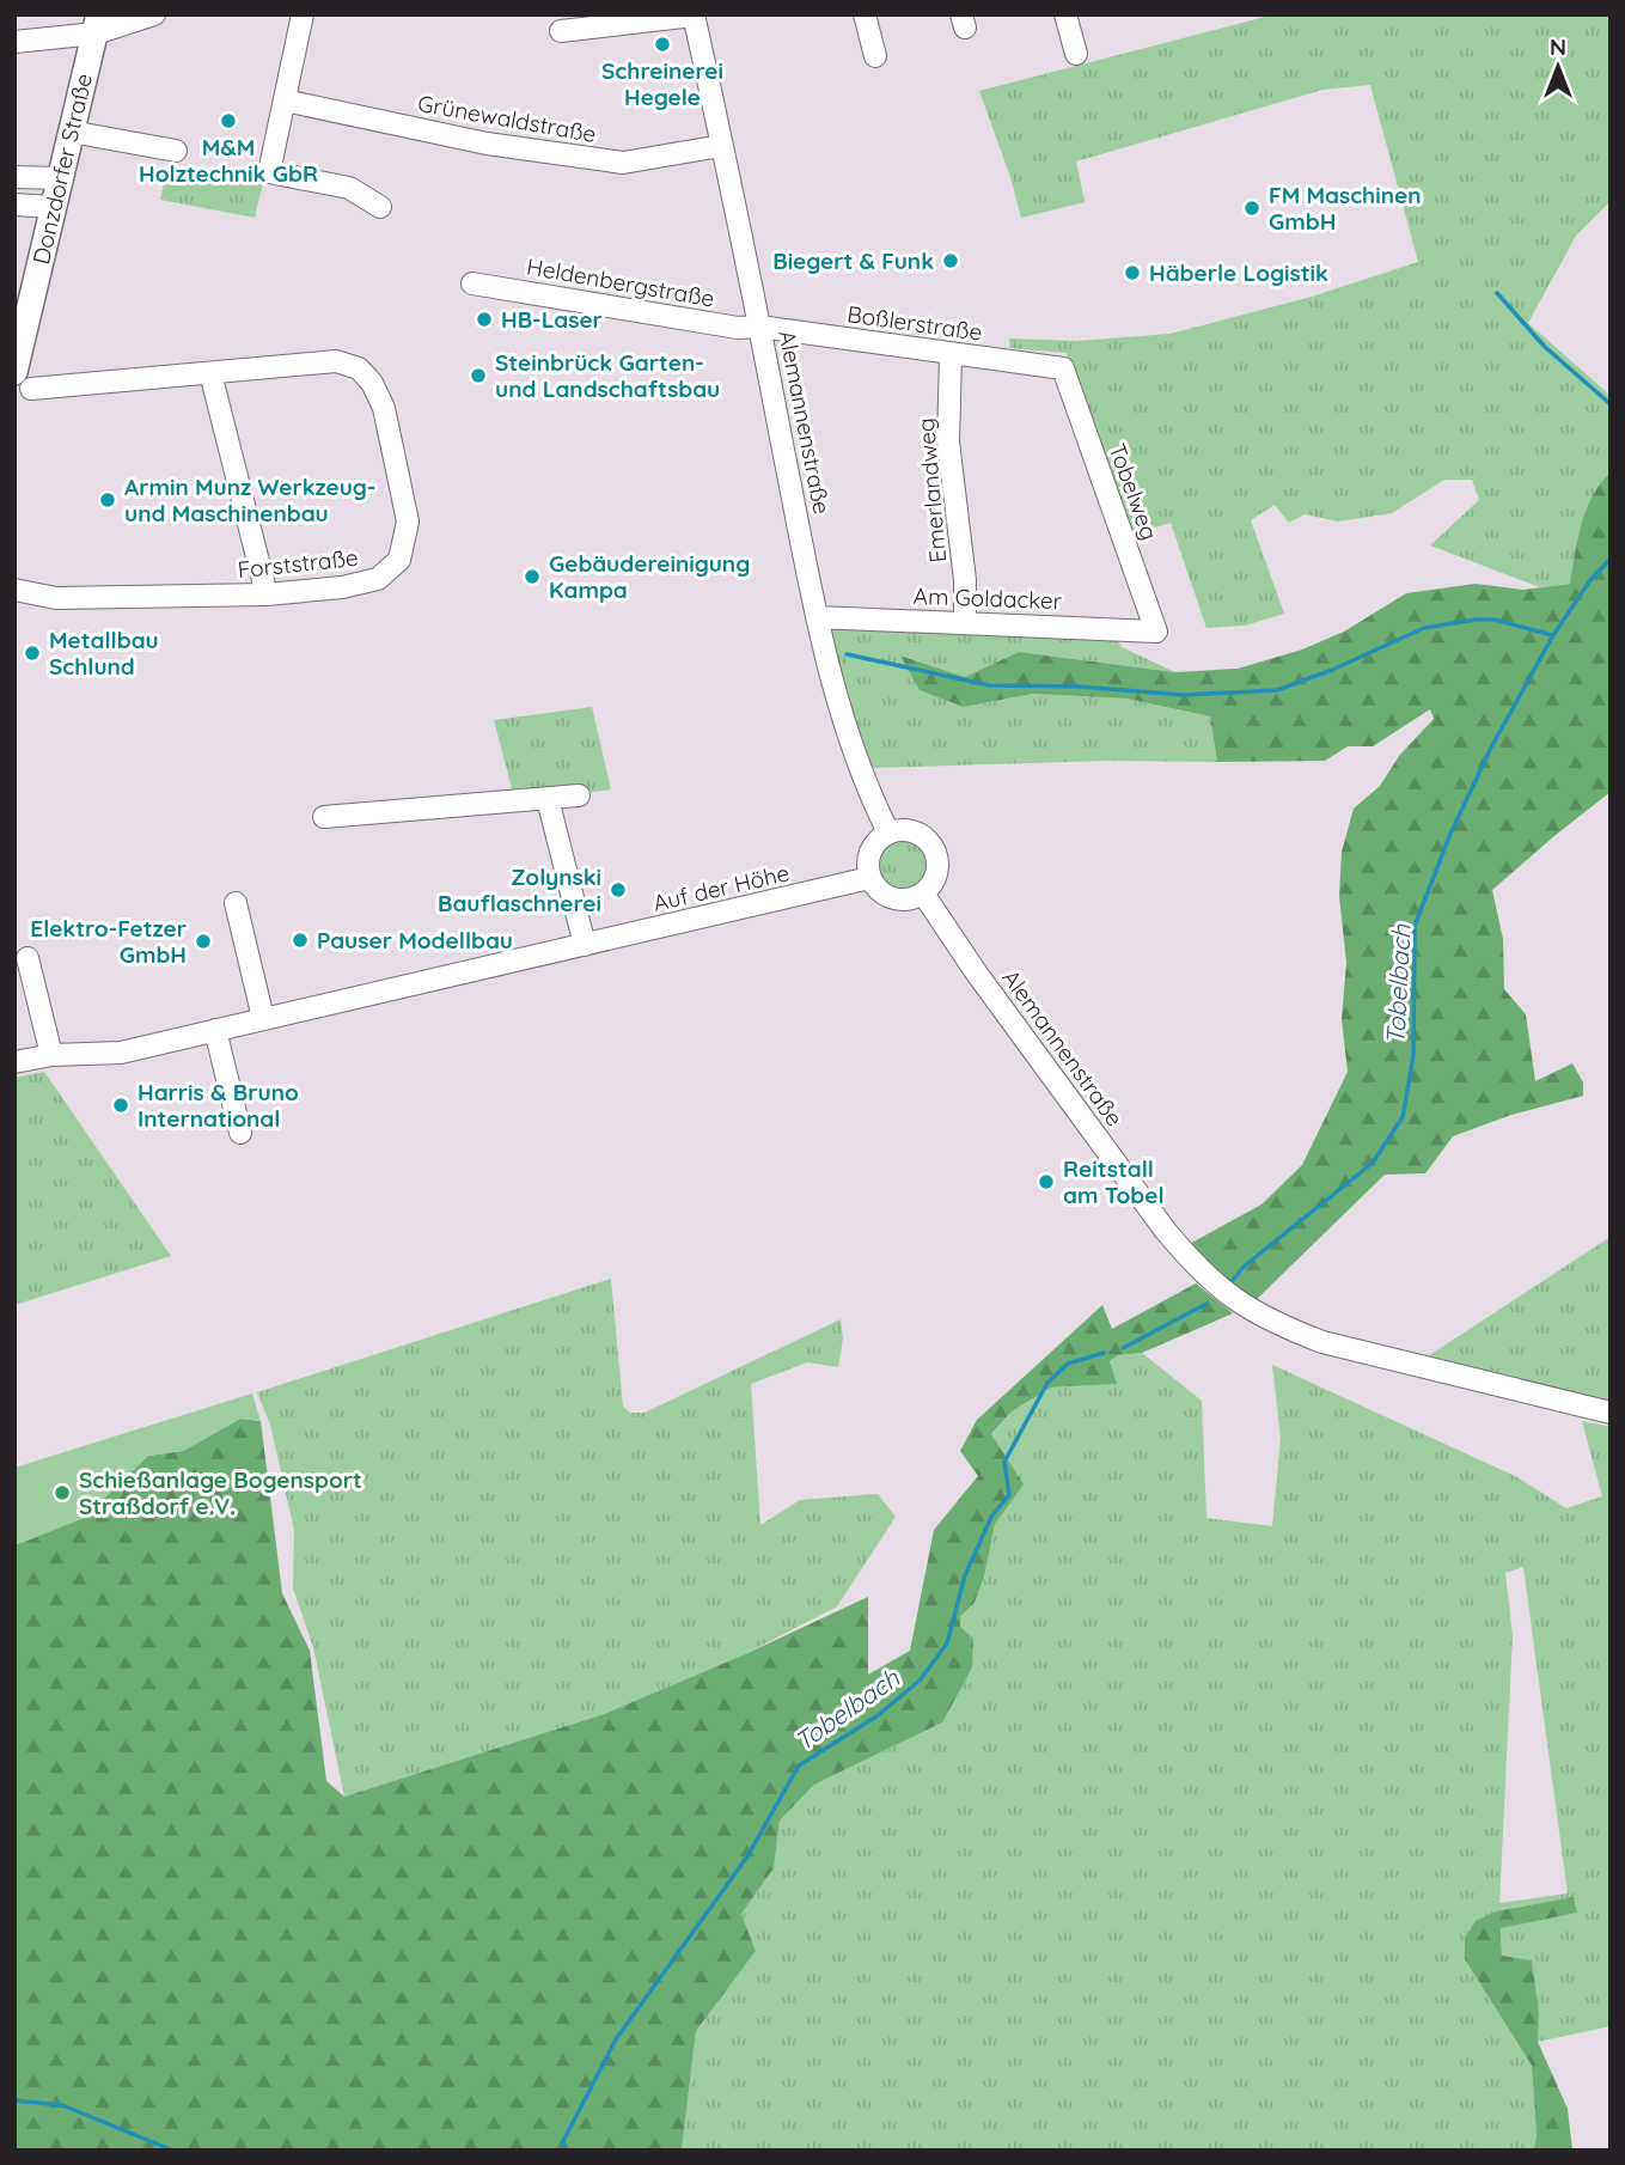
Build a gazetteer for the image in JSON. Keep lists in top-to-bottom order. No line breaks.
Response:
{"streets":{"main road":["Donzdorfer Straße"],"street":["Grünewaldstraße","Heldenbergstraße","Boßlerstraße","Alemannenstraße","Emerlandweg","Tobelweg","Forststraße","Am Goldacker","Auf der Höhe"]},"crossings":[["Grünewaldstraße","Alemannenstraße"],["Donzdorfer Straße","Forststraße"],["Heldenbergstraße","Boßlerstraße"],["Heldenbergstraße","Alemannenstraße"],["Boßlerstraße","Alemannenstraße"],["Boßlerstraße","Emerlandweg"],["Boßlerstraße","Tobelweg"],["Alemannenstraße","Am Goldacker"],["Alemannenstraße","Auf der Höhe"],["Emerlandweg","Am Goldacker"],["Tobelweg","Am Goldacker"]],"water":["Tobelbach"],"places":["Schreinerei Hegele","M&M Holztechnik GbR","FM Maschinen GmbH","Biegert & Funk","Häberle Logistik","HB-Laser","Steinbrück Garten- und Landschaftsbau","Armin Munz Werkzeug- und Maschinenbau","Gebäudereinigung Kampa","Metallbau Schlund","Zolynski Bauflaschnerei","Pauser Modellbau","Elektro-Fetzer GmbH","Harris & Bruno International","Reitstall am Tobel","Schießanlage Bogensport Straßdorf e.V."],"north":"top"}
